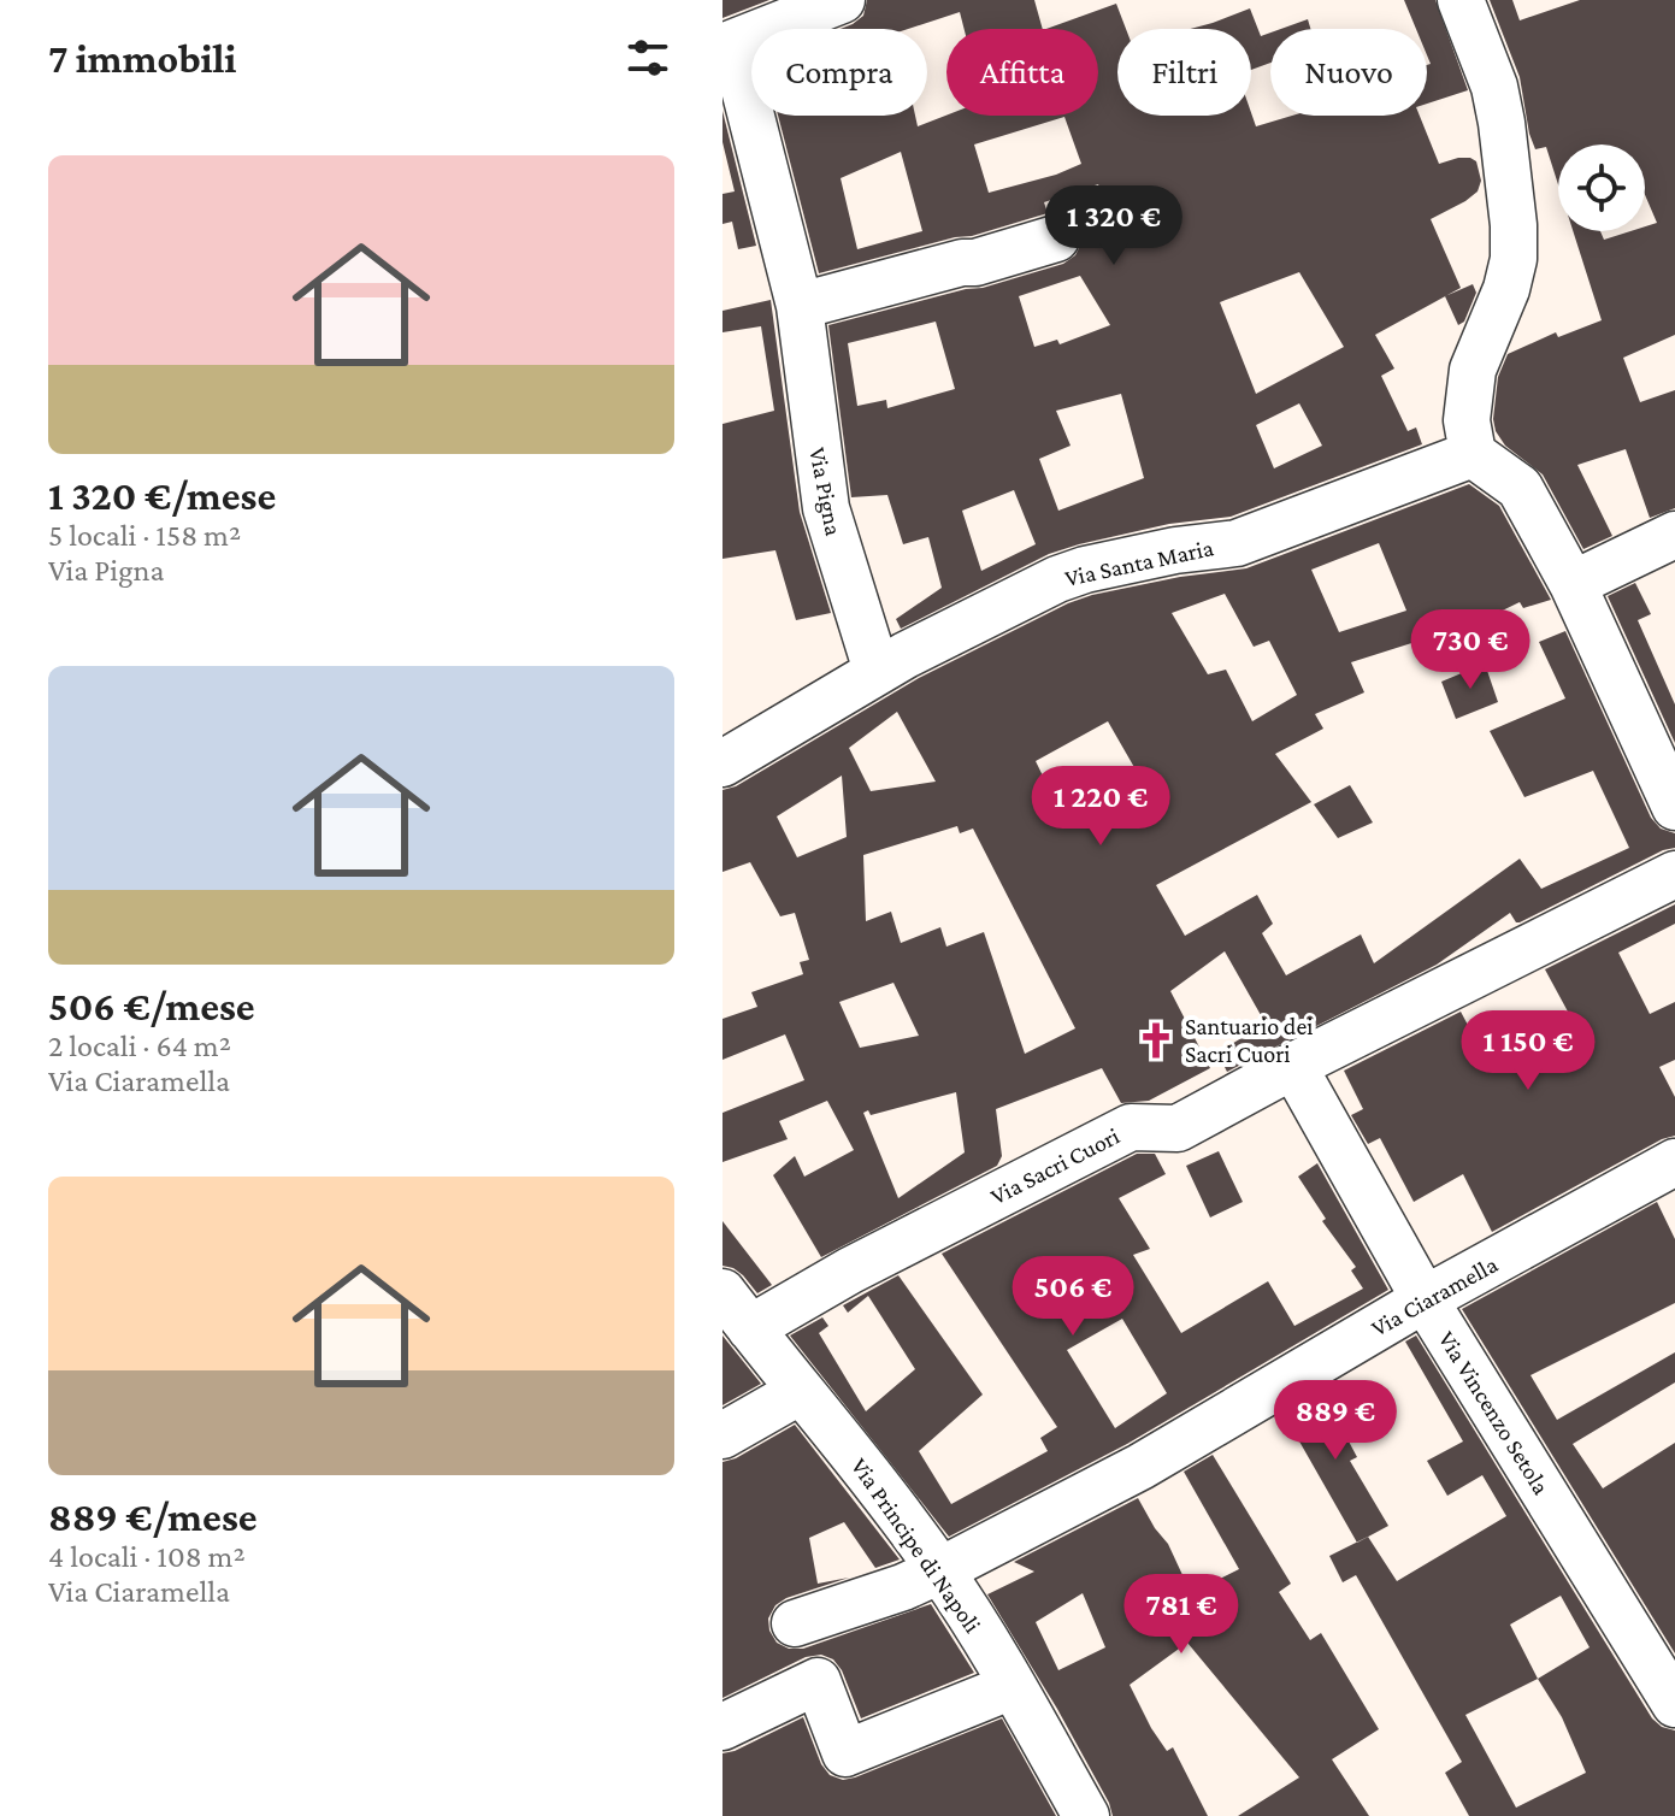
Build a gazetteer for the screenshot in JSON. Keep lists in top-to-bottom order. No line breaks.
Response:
{"streets":{"street":["Via Pigna","Via Santa Maria","Via Sacri Cuori","Via Ciaramella","Via Vincenzo Setola","Via Principe di Napoli"]},"crossings":[["Via Pigna","Via Santa Maria"],["Via Sacri Cuori","Via Vincenzo Setola"],["Via Sacri Cuori","Via Principe di Napoli"],["Via Ciaramella","Via Vincenzo Setola"],["Via Ciaramella","Via Principe di Napoli"]],"places":{"church":["Santuario dei Sacri Cuori"]},"page":{"heading":"7 immobili","chip":["Compra","Affitta","Filtri","Nuovo"],"list":[{"name":"1 320 €/mese","note":"5 locali · 158 m² · Via Pigna"},{"name":"506 €/mese","note":"2 locali · 64 m² · Via Ciaramella"},{"name":"889 €/mese","note":"4 locali · 108 m² · Via Ciaramella"}],"price":["1 320 €","730 €","1 220 €","1 150 €","506 €","889 €","781 €"]}}
